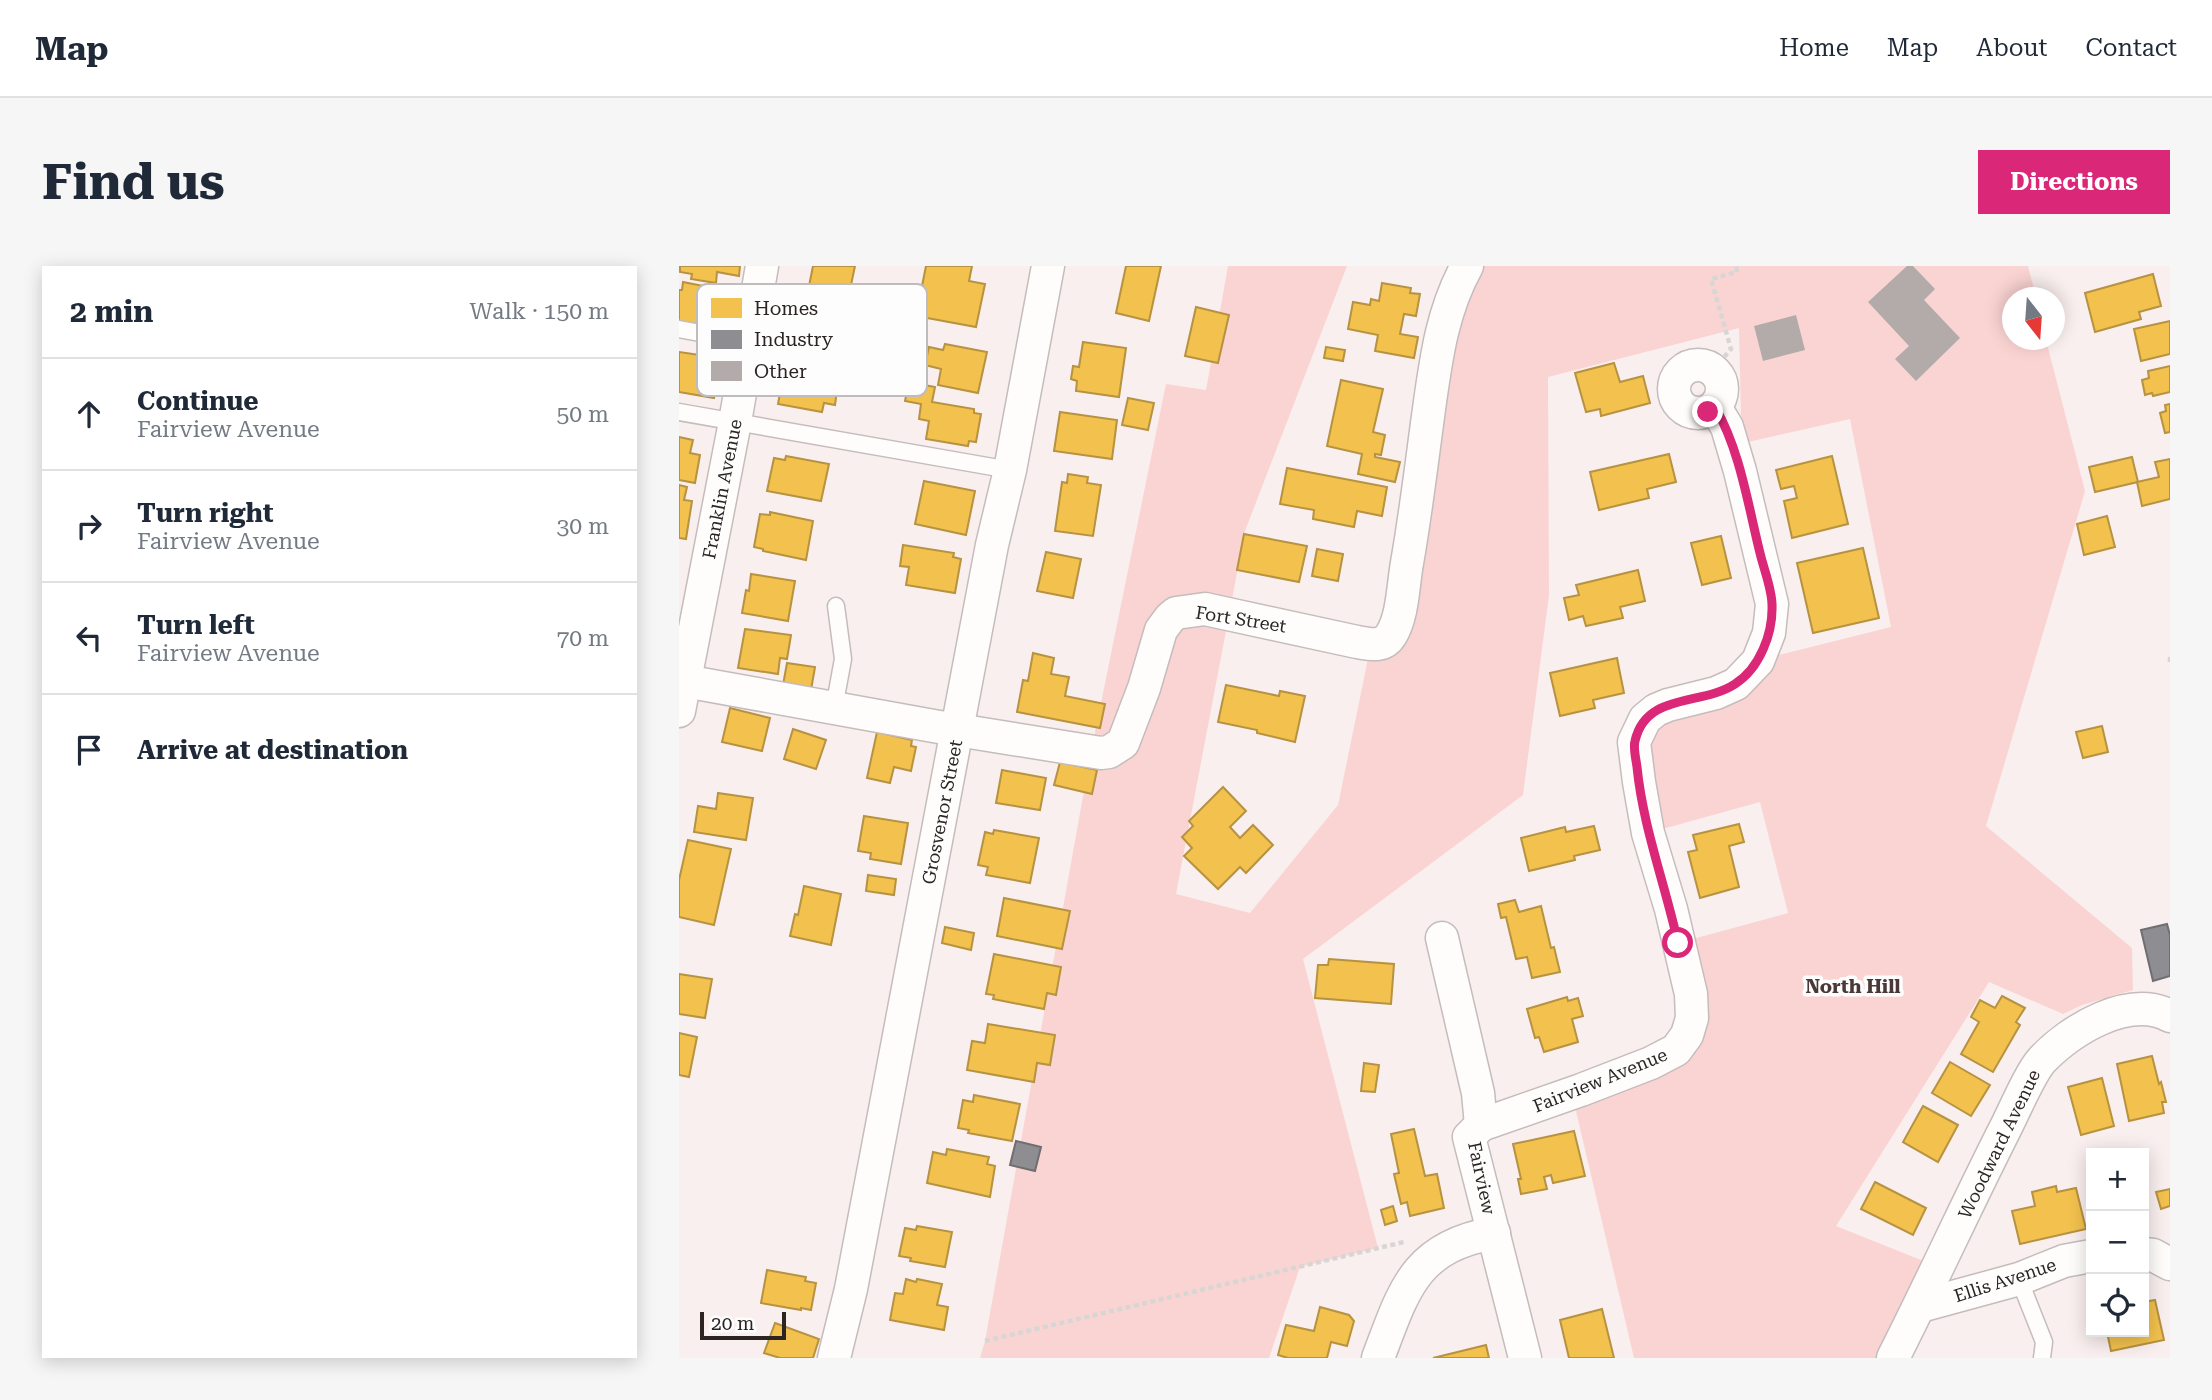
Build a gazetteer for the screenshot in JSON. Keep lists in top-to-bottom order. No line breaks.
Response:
{"streets":{"street":["Franklin Avenue","Fort Street","Grosvenor Street","Fairview Avenue","Woodward Avenue","Fairview","Ellis Avenue"]},"crossings":[["Franklin Avenue","Fort Street"],["Fort Street","Grosvenor Street"],["Fairview Avenue","Fairview"],["Woodward Avenue","Ellis Avenue"]],"districts":["North Hill"],"legend":["Homes","Industry","Other"],"scale_bar":"20 m","north":"bottom","page":{"header":"Map","nav":["Home","Map","About","Contact"],"buttons":"Directions","title":"Find us","heading":["2 min","Walk · 150 m"],"list":[["Continue","Fairview Avenue","50 m"],["Turn right","Fairview Avenue","30 m"],["Turn left","Fairview Avenue","70 m"],"Arrive at destination"],"map_buttons":["+","−"],"scale":"20 m"}}
